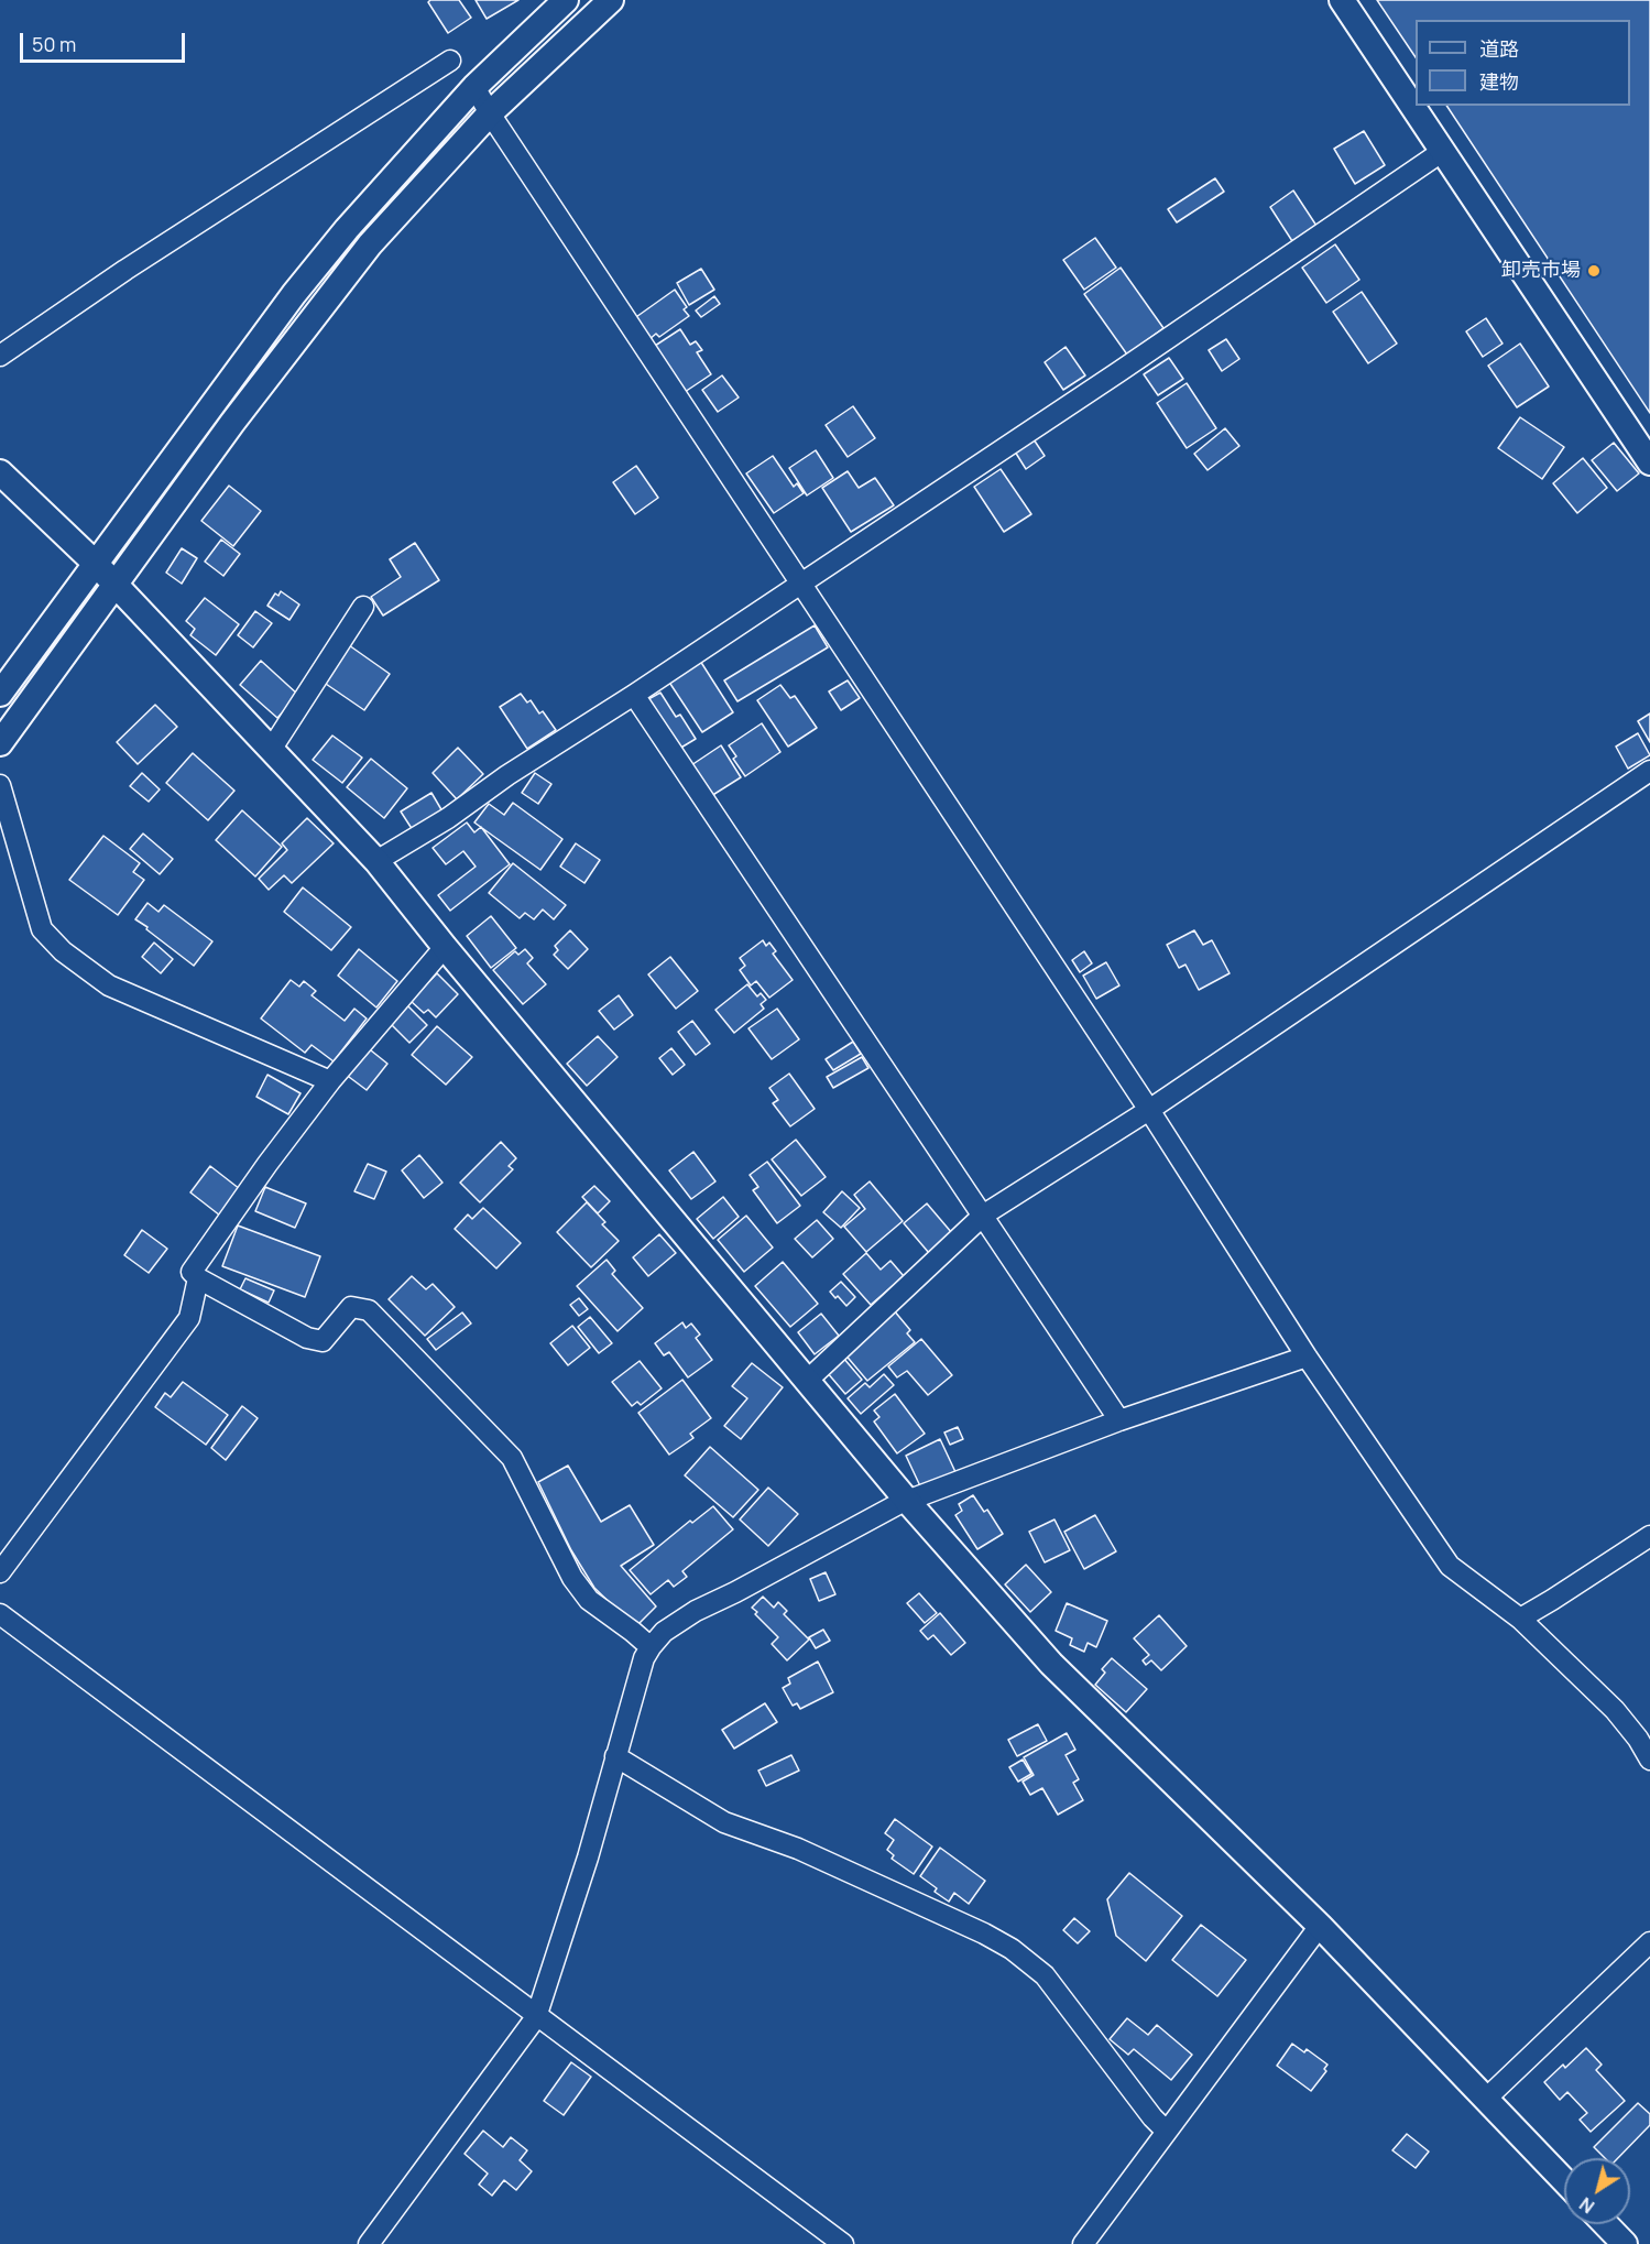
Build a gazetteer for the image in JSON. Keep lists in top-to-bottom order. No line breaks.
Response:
{"places":["卸売市場"],"legend":["道路","建物"],"scale_bar":"50 m","north":"bottom left"}
